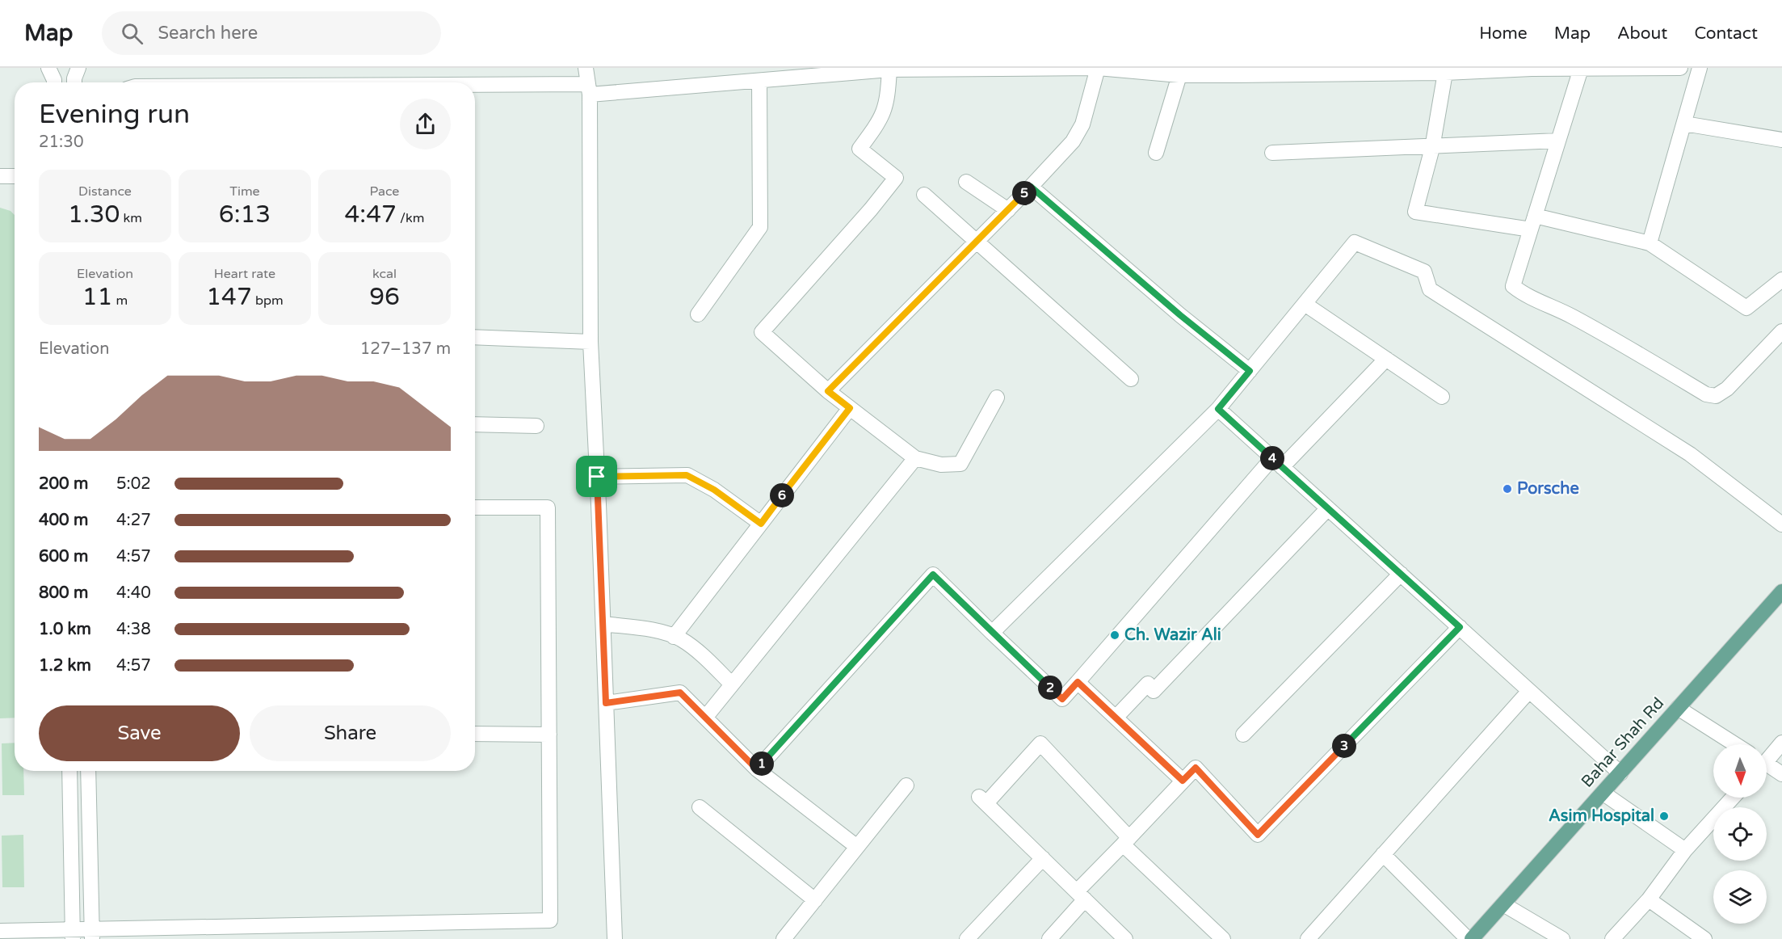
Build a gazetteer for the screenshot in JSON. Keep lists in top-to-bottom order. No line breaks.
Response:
{"streets":{"main road":["Bahar Shah Rd"]},"places":["Porsche","Ch. Wazir Ali","Asim Hospital"],"north":"bottom","page":{"header":"Map","search":"Search here","nav":["Home","Map","About","Contact"],"heading":["Evening run","21:30"],"stats":[["Distance","1.30 km"],["Time","6:13"],["Pace","4:47 /km"],["Elevation","11 m"],["Heart rate","147 bpm"],["kcal","96"]],"pins":["5","4","6","2","3","1"],"chart":["Elevation","127–137 m"],"list":[{"name":"200 m","note":"5:02"},{"name":"400 m","note":"4:27"},{"name":"600 m","note":"4:57"},{"name":"800 m","note":"4:40"},{"name":"1.0 km","note":"4:38"},{"name":"1.2 km","note":"4:57"}],"buttons":["Save","Share"]}}
